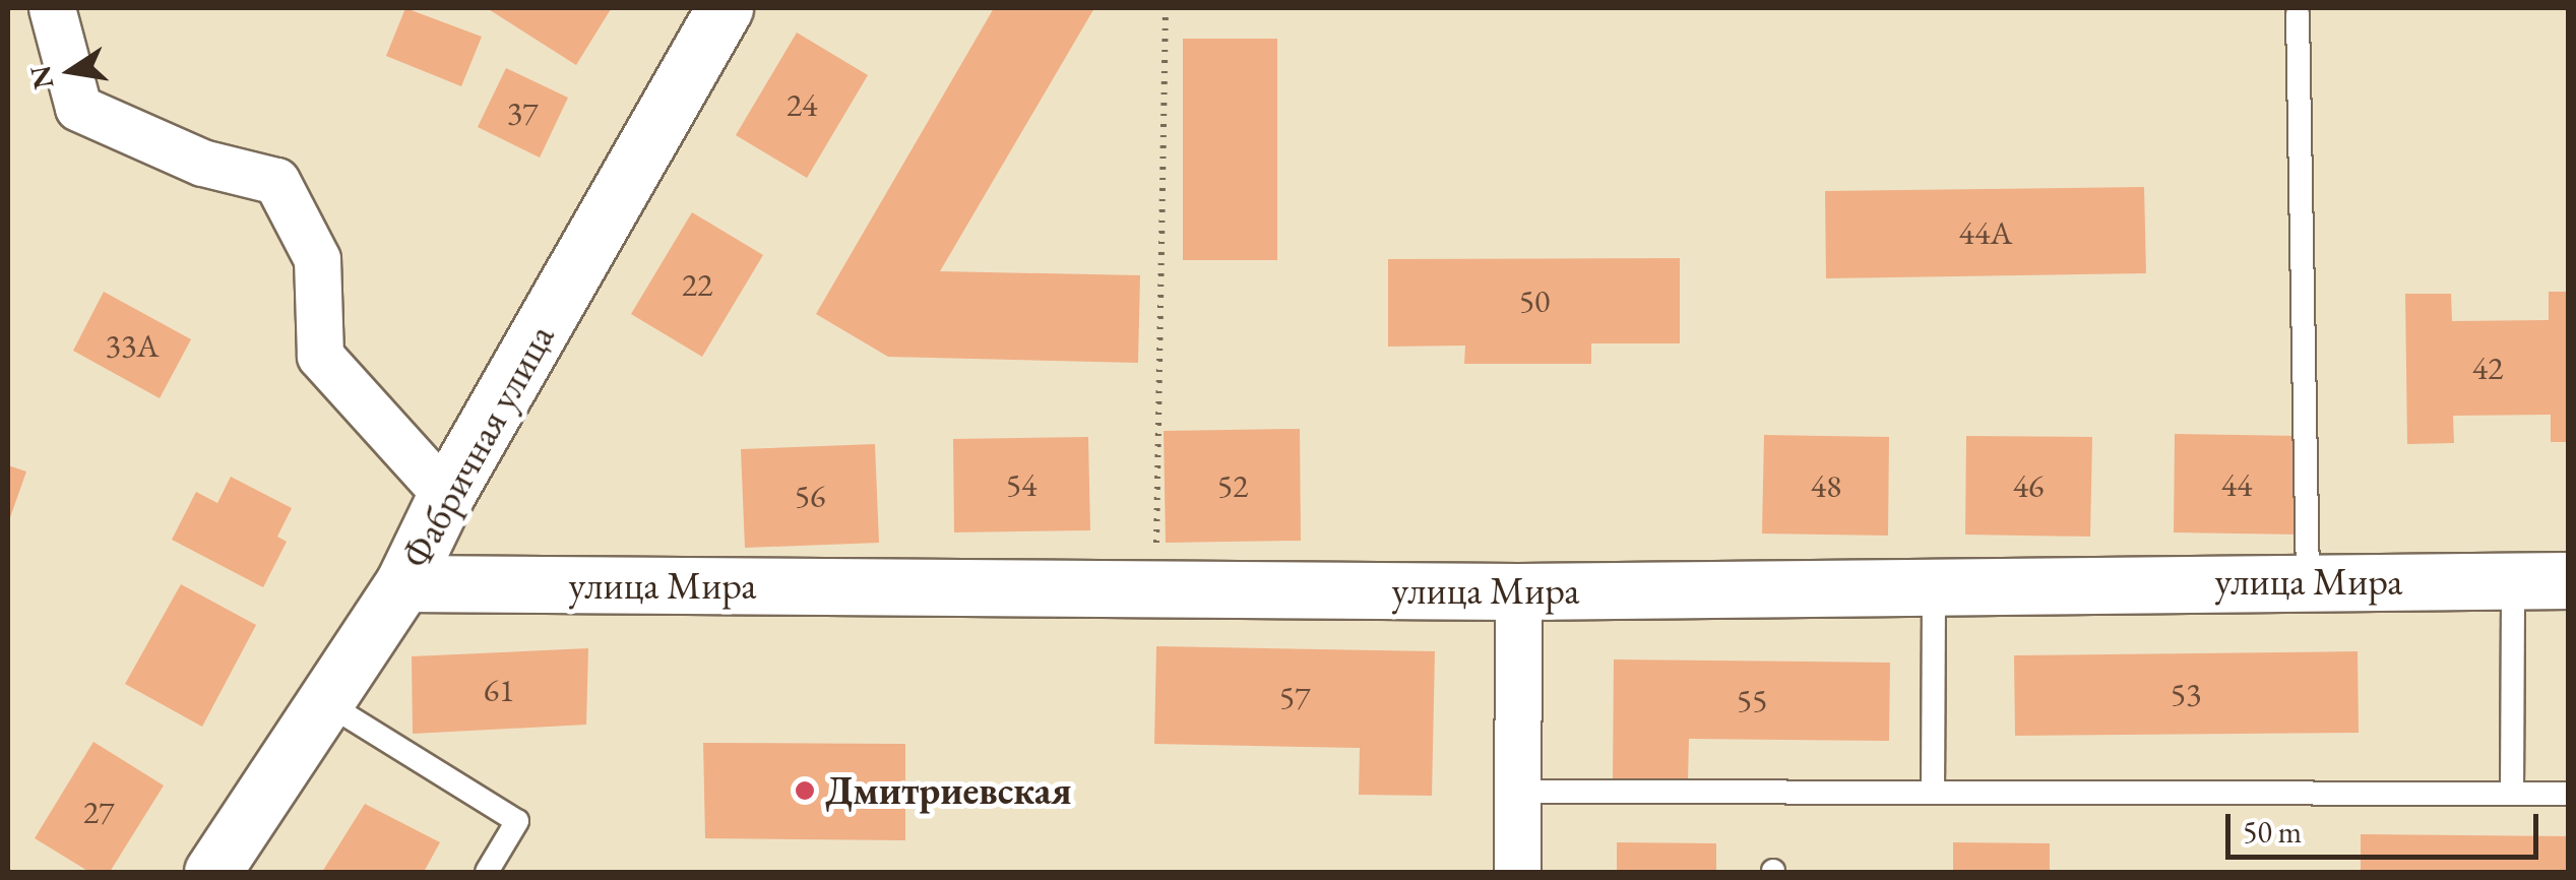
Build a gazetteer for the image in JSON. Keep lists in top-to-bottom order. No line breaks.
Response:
{"streets":{"street":["Фабричная улица","улица Мира"]},"crossings":[["Фабричная улица","улица Мира"]],"places":["Дмитриевская"],"house_numbers":["24","37","44А","22","50","33А","42","54","44","52","48","46","56","61","53","57","55","27"],"scale_bar":"50 m","north":"left"}
